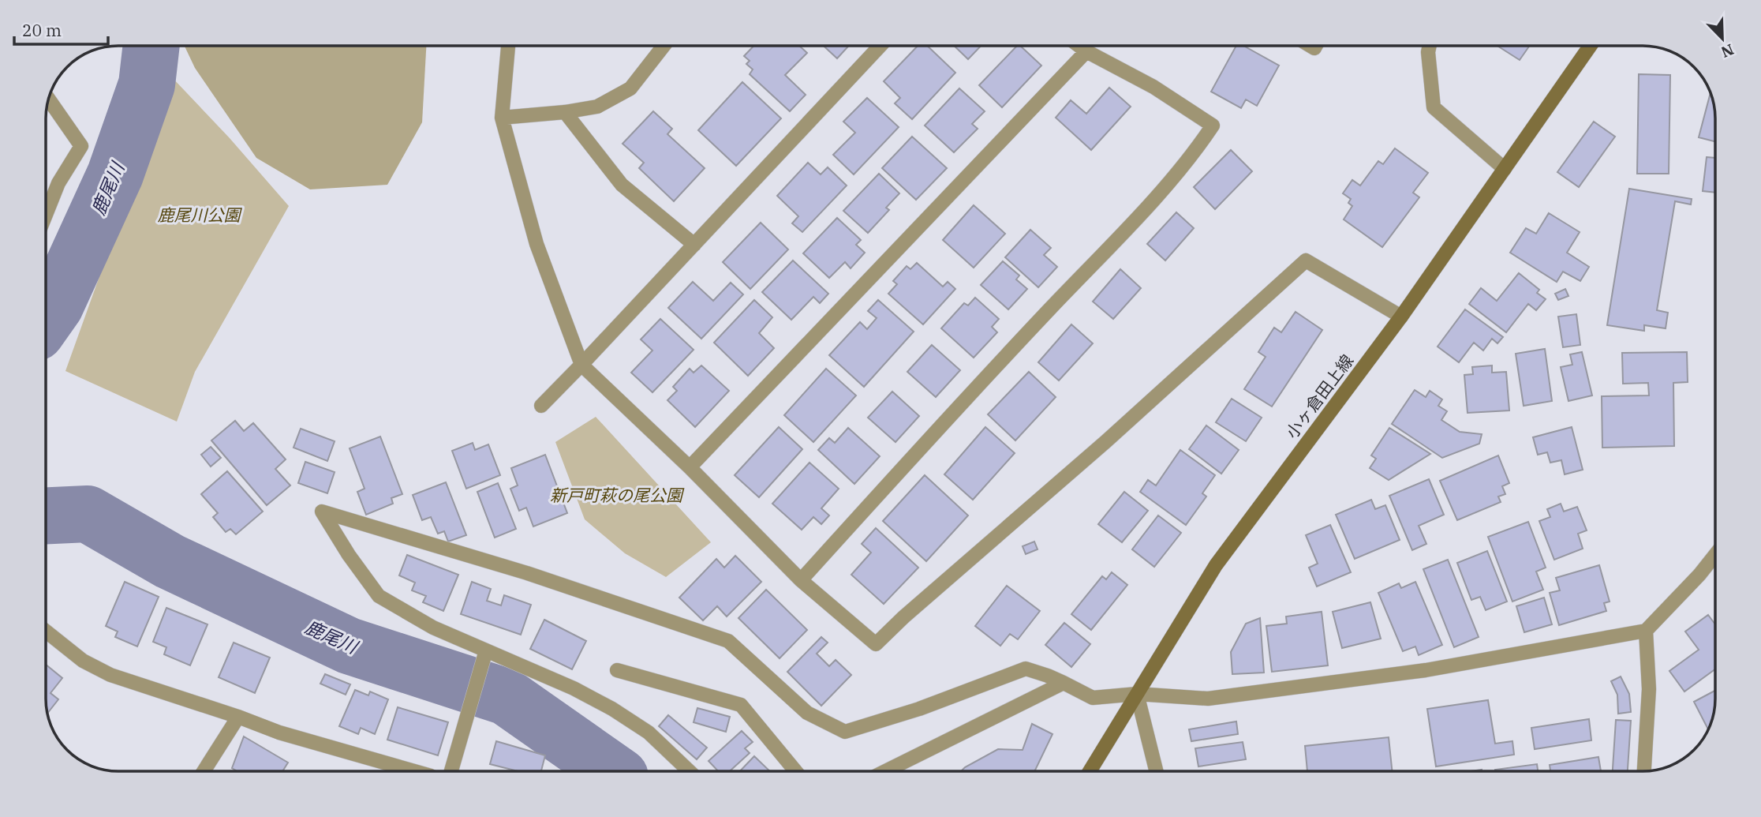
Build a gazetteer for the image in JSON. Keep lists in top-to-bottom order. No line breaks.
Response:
{"streets":{"main road":["小ヶ倉田上線"]},"water":["鹿尾川"],"parks":["鹿尾川公園","新戸町萩の尾公園"],"scale_bar":"20 m","north":"bottom right"}
